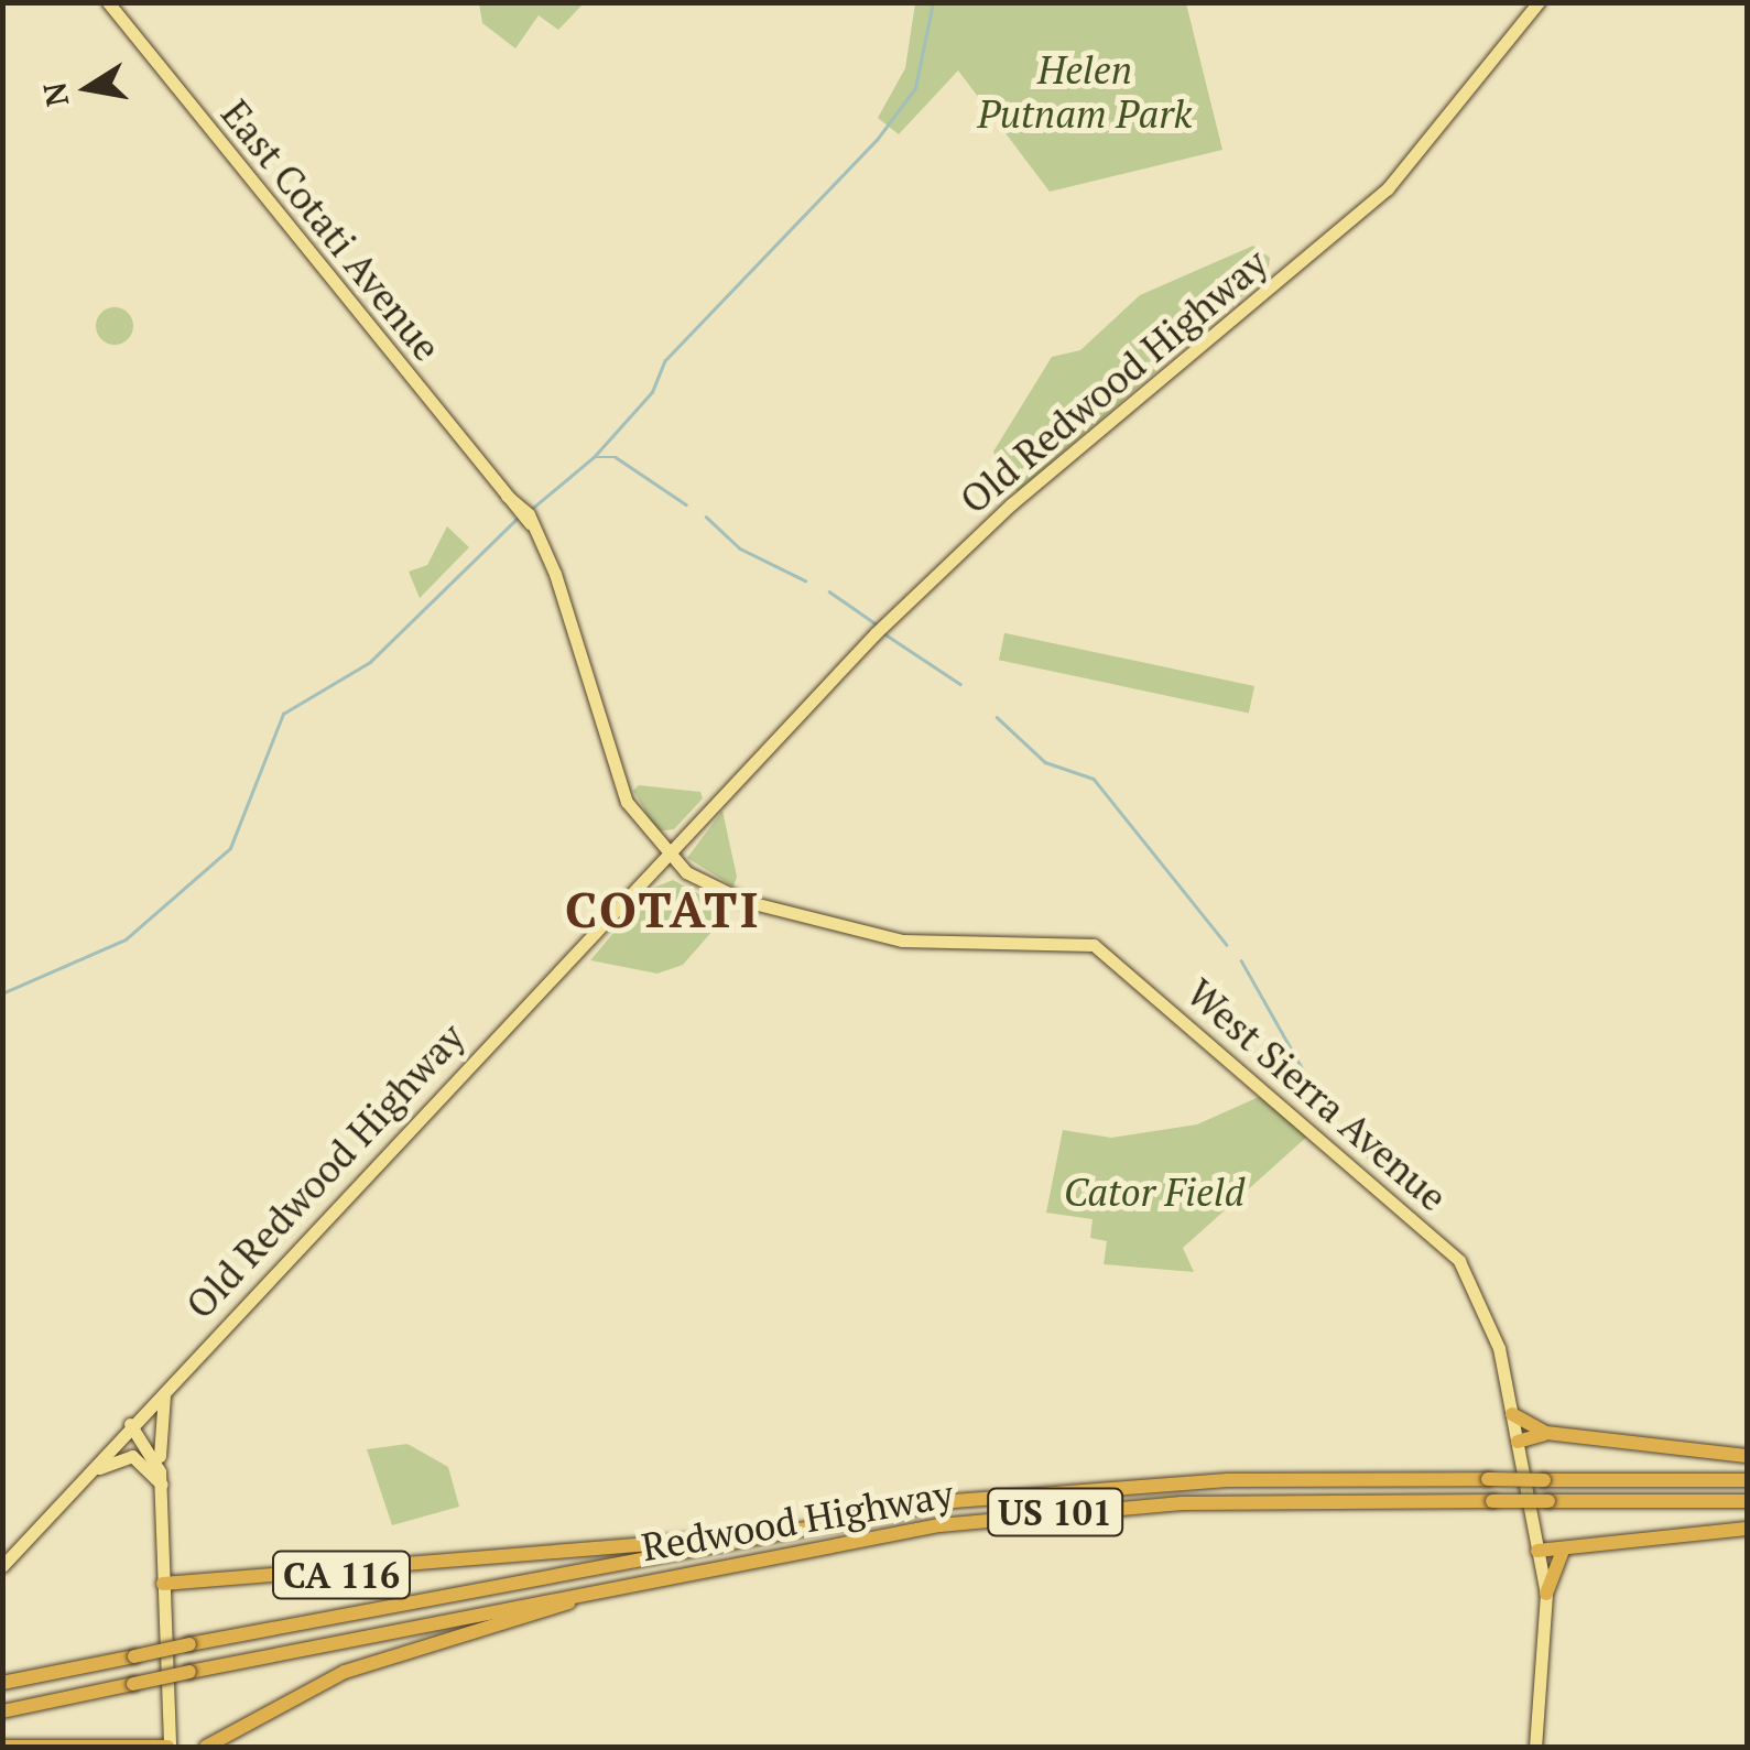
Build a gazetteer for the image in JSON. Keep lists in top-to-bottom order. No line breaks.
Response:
{"streets":{"highway":["US 101","Redwood Highway","CA 116"],"main road":["East Cotati Avenue","Old Redwood Highway","West Sierra Avenue"]},"crossings":[["East Cotati Avenue","Old Redwood Highway"],["East Cotati Avenue","West Sierra Avenue"],["Old Redwood Highway","West Sierra Avenue"],["Redwood Highway","CA 116"]],"districts":["COTATI"],"parks":["Helen Putnam Park","Cator Field"],"north":"left"}
